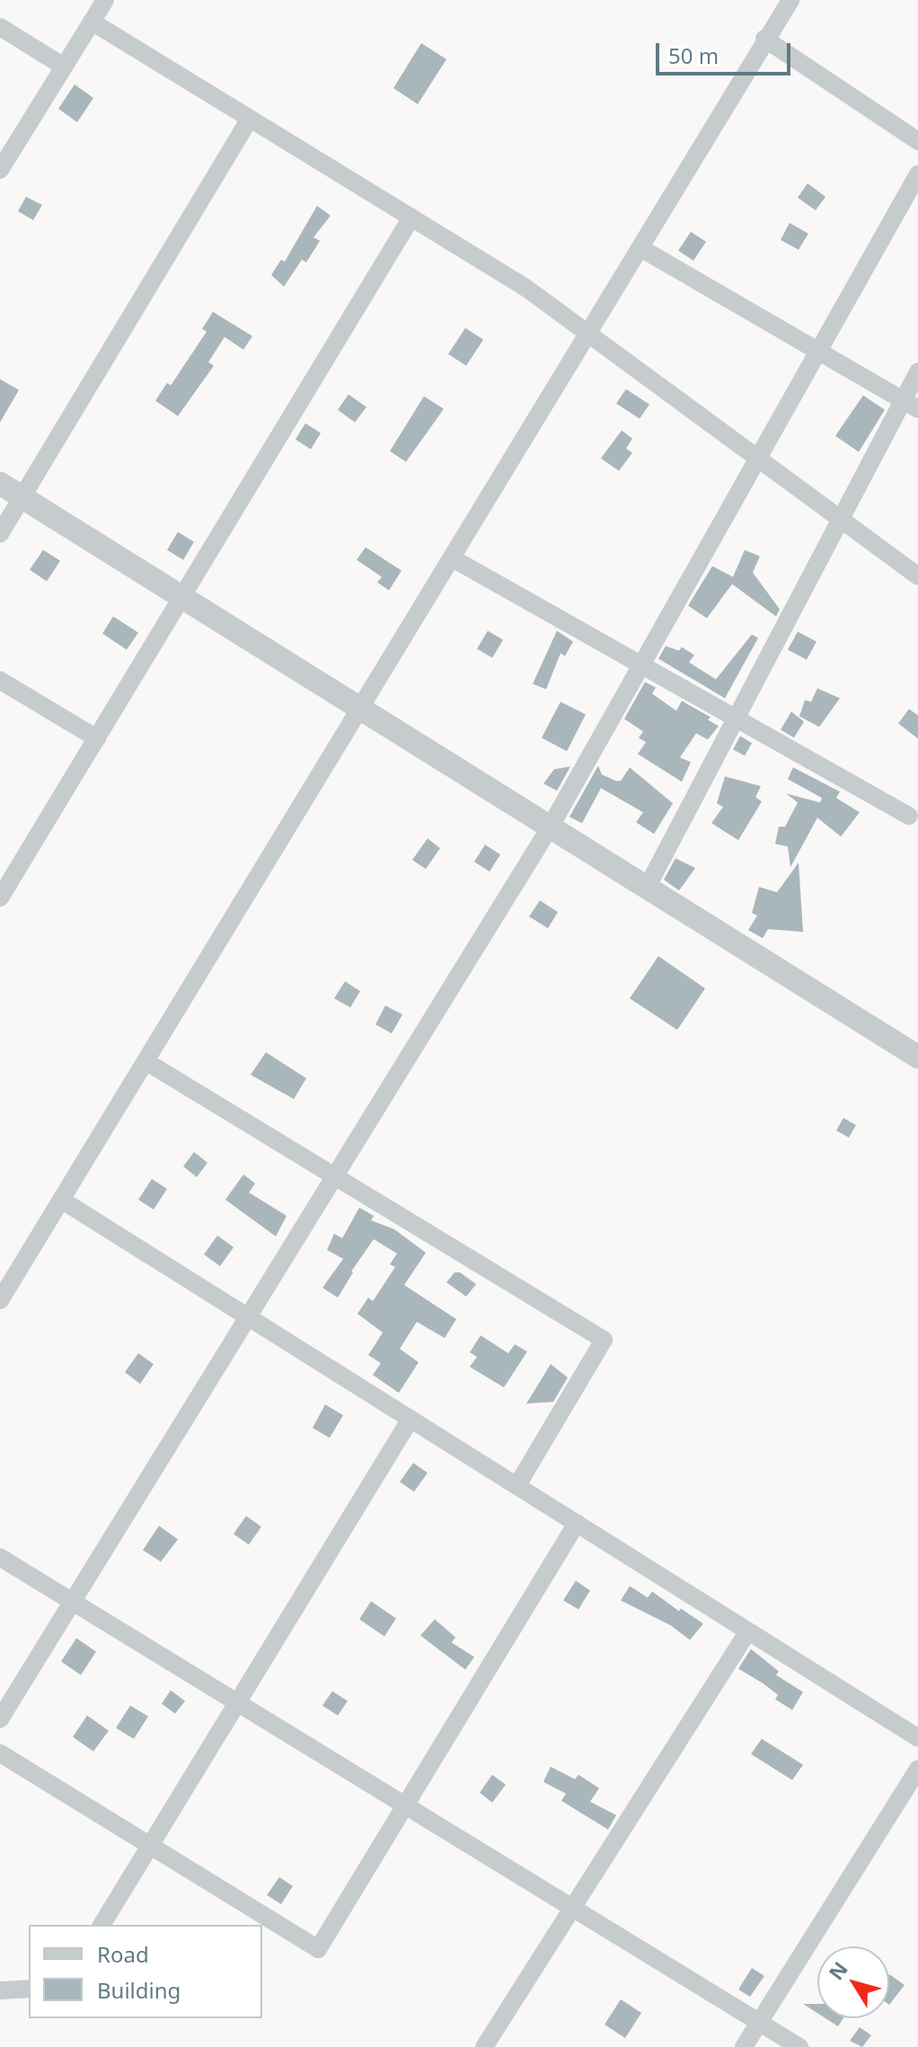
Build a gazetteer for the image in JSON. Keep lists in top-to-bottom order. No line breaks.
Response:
{"legend":["Road","Building"],"scale_bar":"50 m","north":"top left"}
